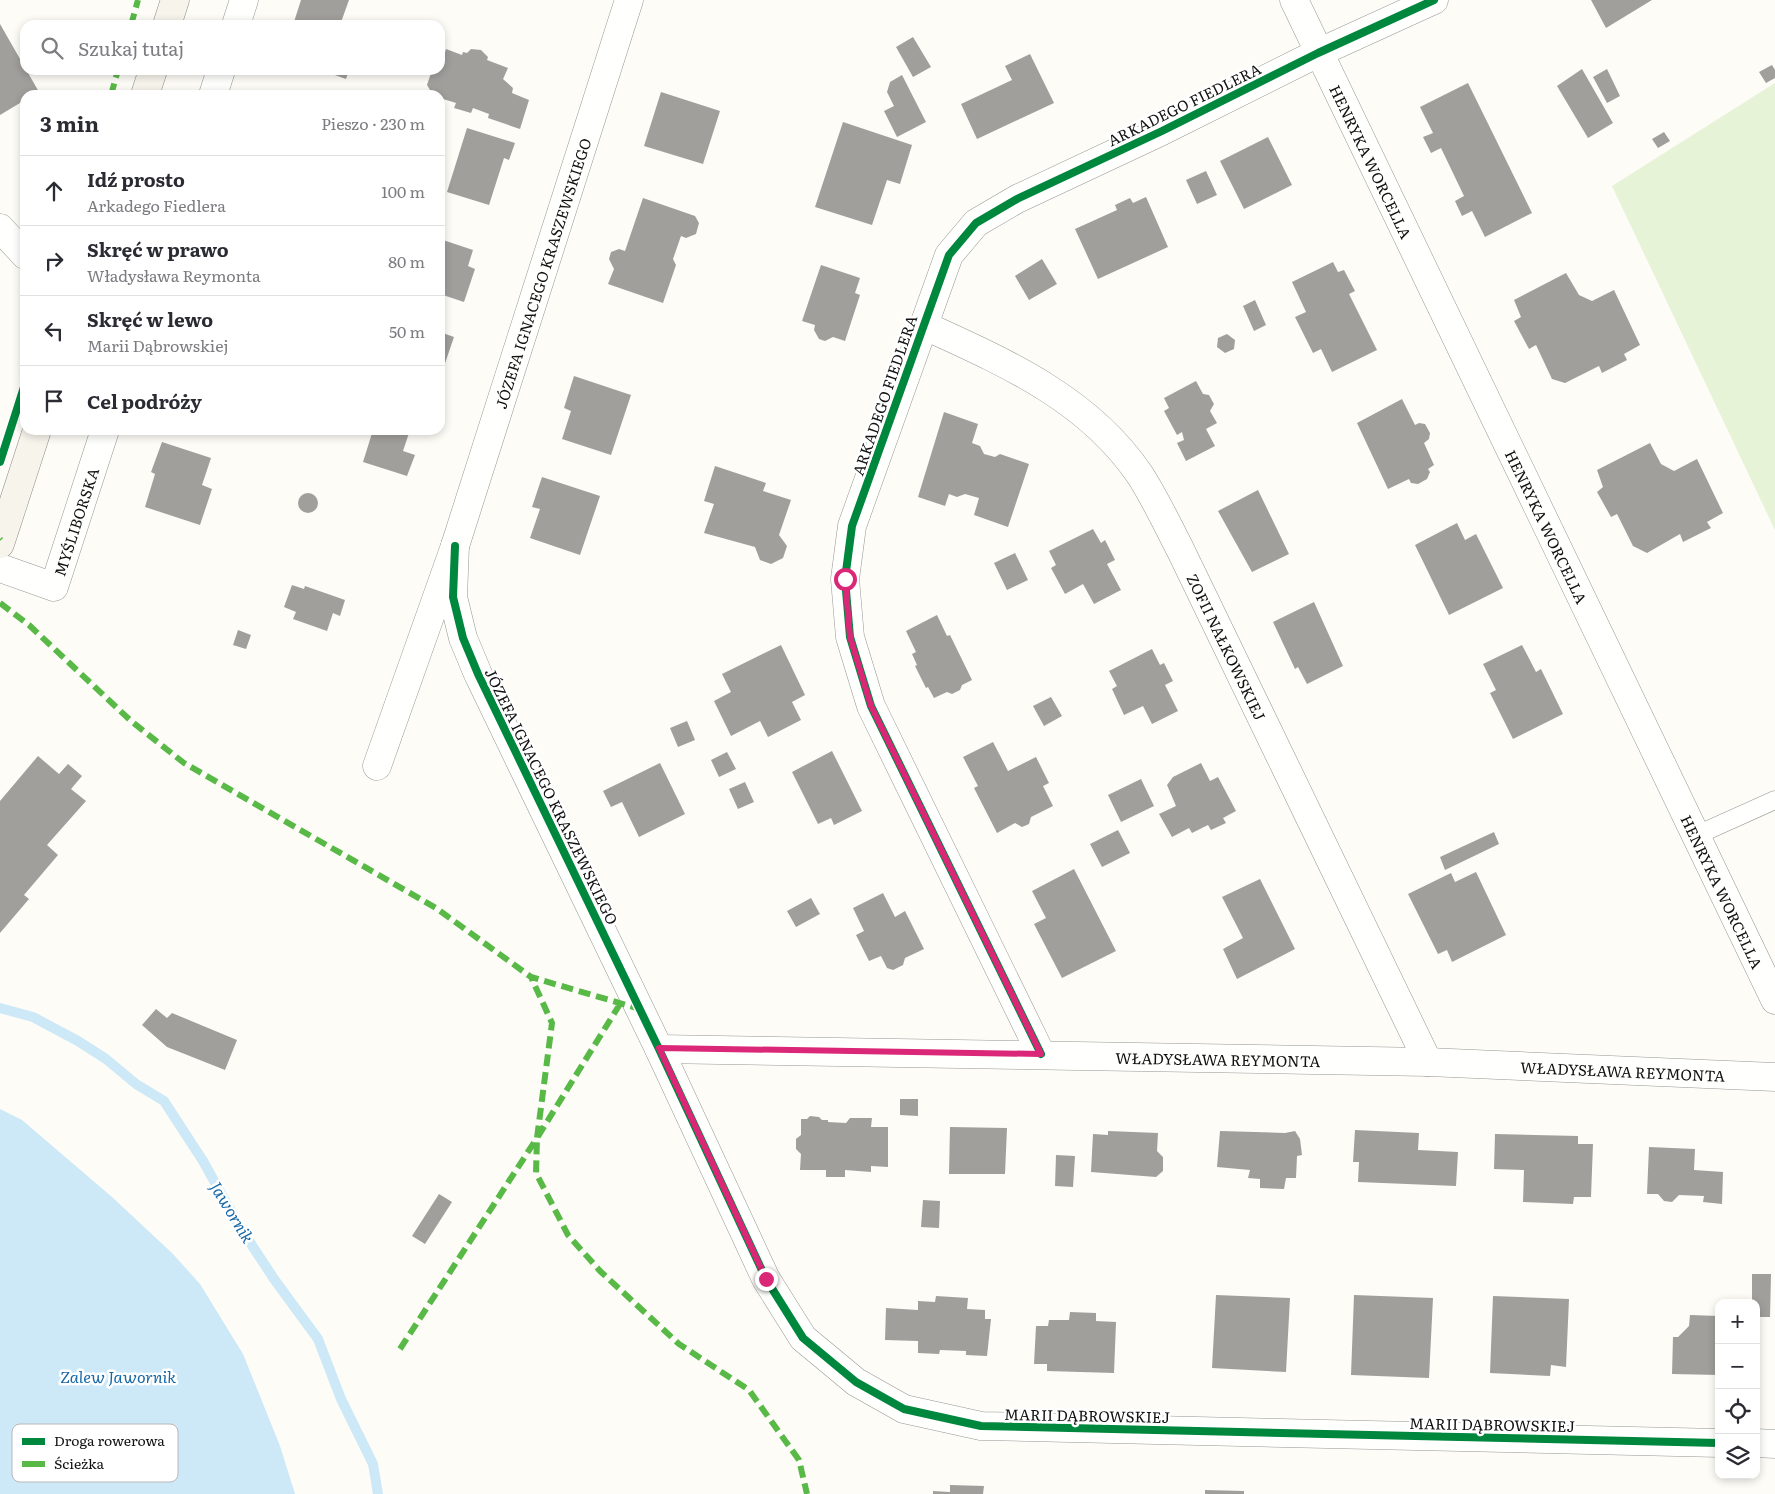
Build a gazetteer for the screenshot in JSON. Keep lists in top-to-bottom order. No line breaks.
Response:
{"streets":{"street":["ARKADEGO FIEDLERA","HENRYKA WORCELLA","JÓZEFA IGNACEGO KRASZEWSKIEGO","MYŚLIBORSKA","ZOFII NAŁKOWSKIEJ","WŁADYSŁAWA REYMONTA","MARII DĄBROWSKIEJ"]},"crossings":[["ARKADEGO FIEDLERA","HENRYKA WORCELLA"],["ARKADEGO FIEDLERA","ZOFII NAŁKOWSKIEJ"],["ARKADEGO FIEDLERA","WŁADYSŁAWA REYMONTA"],["JÓZEFA IGNACEGO KRASZEWSKIEGO","WŁADYSŁAWA REYMONTA"],["JÓZEFA IGNACEGO KRASZEWSKIEGO","MARII DĄBROWSKIEJ"],["ZOFII NAŁKOWSKIEJ","WŁADYSŁAWA REYMONTA"],["WŁADYSŁAWA REYMONTA","MARII DĄBROWSKIEJ"]],"water":["Jawornik","Zalew Jawornik"],"legend":["Droga rowerowa","Ścieżka"],"page":{"search":"Szukaj tutaj","heading":["3 min","Pieszo · 230 m"],"list":[["Idź prosto","Arkadego Fiedlera","100 m"],["Skręć w prawo","Władysława Reymonta","80 m"],["Skręć w lewo","Marii Dąbrowskiej","50 m"],"Cel podróży"],"map_buttons":["+","−"]}}
